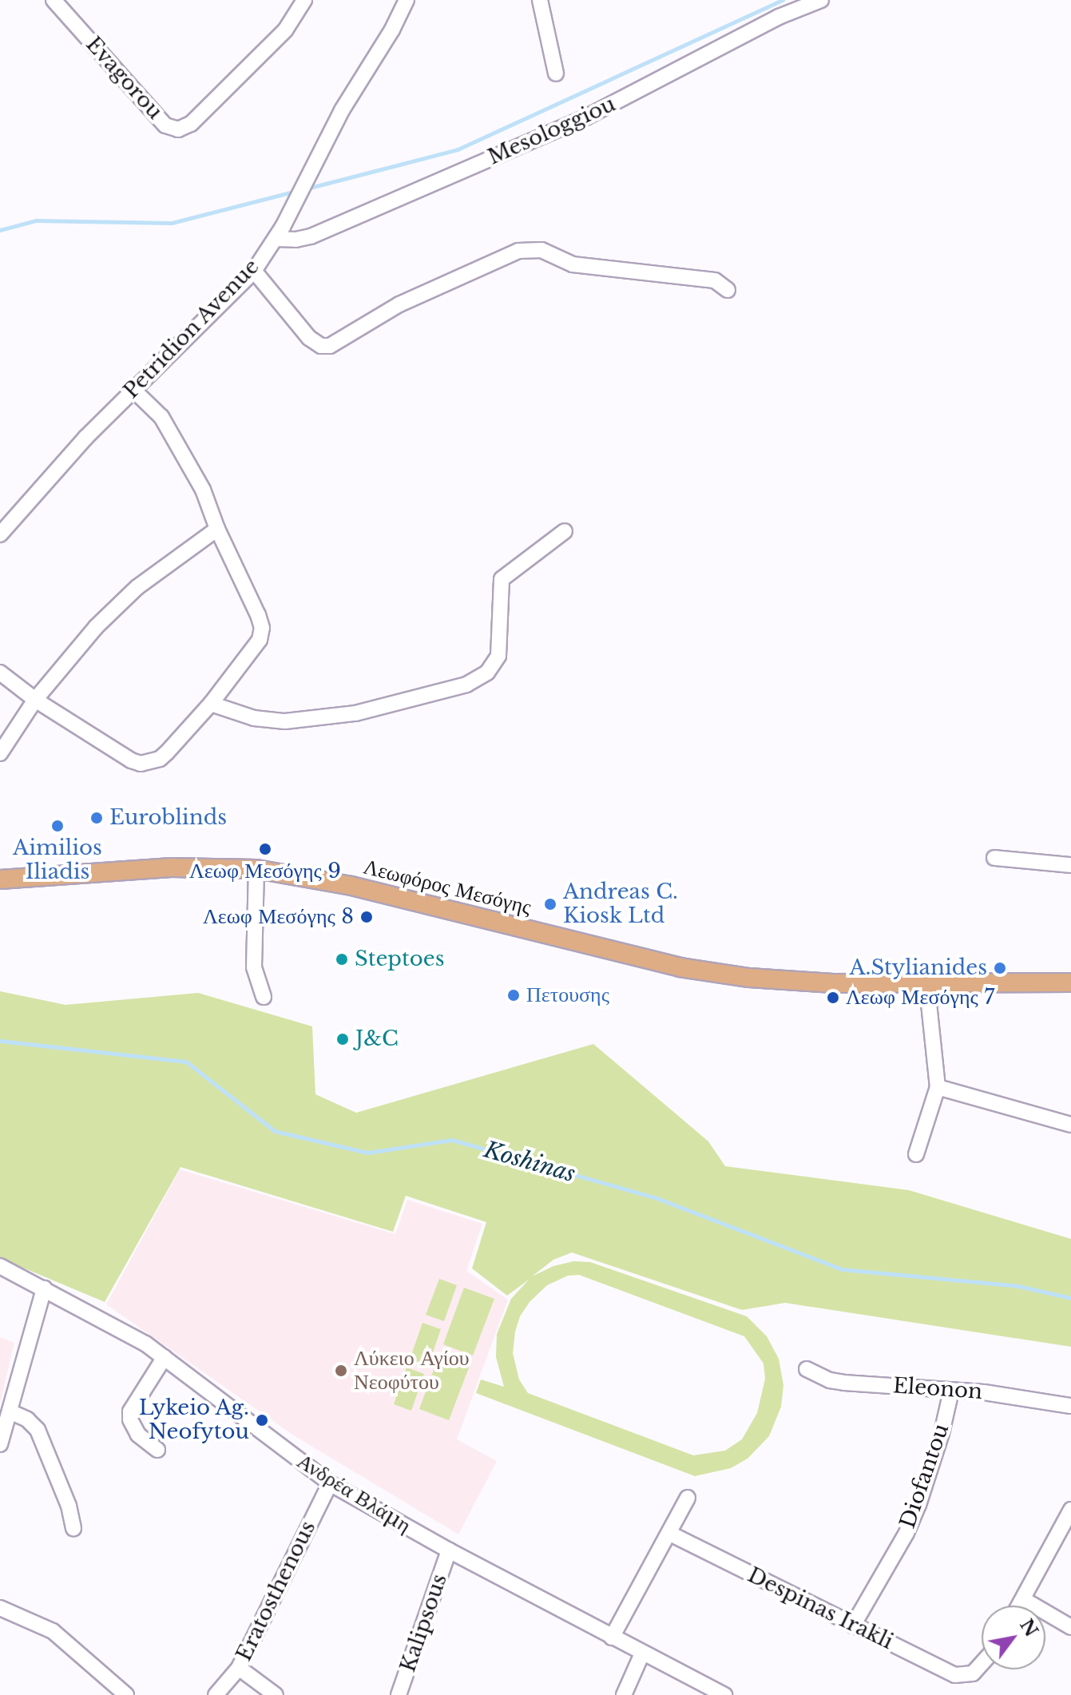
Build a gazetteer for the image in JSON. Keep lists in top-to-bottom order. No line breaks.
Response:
{"streets":{"main road":["Λεωφόρος Μεσόγης"],"street":["Evagorou","Mesologgiou","Petridion Avenue","Eleonon","Diofantou","Ανδρέα Βλάμη","Eratosthenous","Despinas Irakli","Kalipsous"]},"crossings":[["Mesologgiou","Petridion Avenue"],["Eleonon","Diofantou"],["Diofantou","Despinas Irakli"],["Ανδρέα Βλάμη","Eratosthenous"],["Ανδρέα Βλάμη","Kalipsous"]],"water":["Koshinas"],"places":["Euroblinds","Aimilios Iliadis","Λεωφ Μεσόγης 9","Andreas C. Kiosk Ltd","Λεωφ Μεσόγης 8","Steptoes","A.Stylianides","Πετουσης","Λεωφ Μεσόγης 7","J&C","Λύκειο Αγίου Νεοφύτου","Lykeio Ag. Neofytou"],"north":"top right"}
